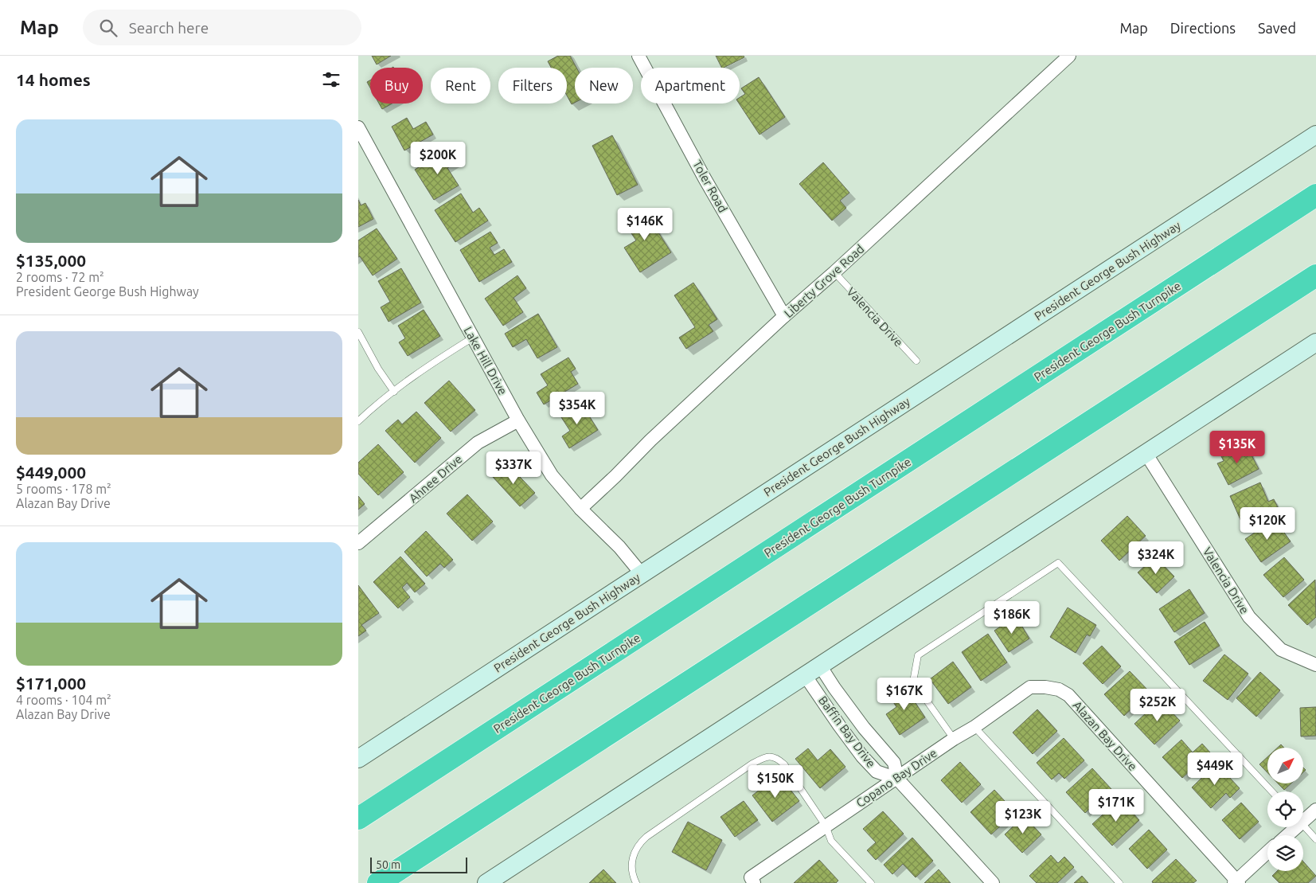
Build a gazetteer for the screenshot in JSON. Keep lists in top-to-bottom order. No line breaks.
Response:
{"streets":{"highway":["President George Bush Turnpike"],"main road":["President George Bush Highway"],"street":["Toler Road","Liberty Grove Road","Valencia Drive","Lake Hill Drive","Ahnee Drive","Baffin Bay Drive","Alazan Bay Drive","Copano Bay Drive"]},"crossings":[["Toler Road","Liberty Grove Road"],["President George Bush Highway","Lake Hill Drive"],["Liberty Grove Road","Valencia Drive"],["Liberty Grove Road","Lake Hill Drive"],["Lake Hill Drive","Ahnee Drive"],["Baffin Bay Drive","Copano Bay Drive"],["Alazan Bay Drive","Copano Bay Drive"]],"scale_bar":"50 m","north":"top right","page":{"header":"Map","search":"Search here","nav":["Map","Directions","Saved"],"heading":"14 homes","chip":["Buy","Rent","Filters","New","Apartment"],"list":[{"name":"$135,000","note":"2 rooms · 72 m² · President George Bush Highway"},{"name":"$449,000","note":"5 rooms · 178 m² · Alazan Bay Drive"},{"name":"$171,000","note":"4 rooms · 104 m² · Alazan Bay Drive"}],"price":["$200K","$146K","$354K","$135K","$337K","$120K","$324K","$186K","$167K","$252K","$449K","$150K","$171K","$123K"],"scale":"50 m"}}
